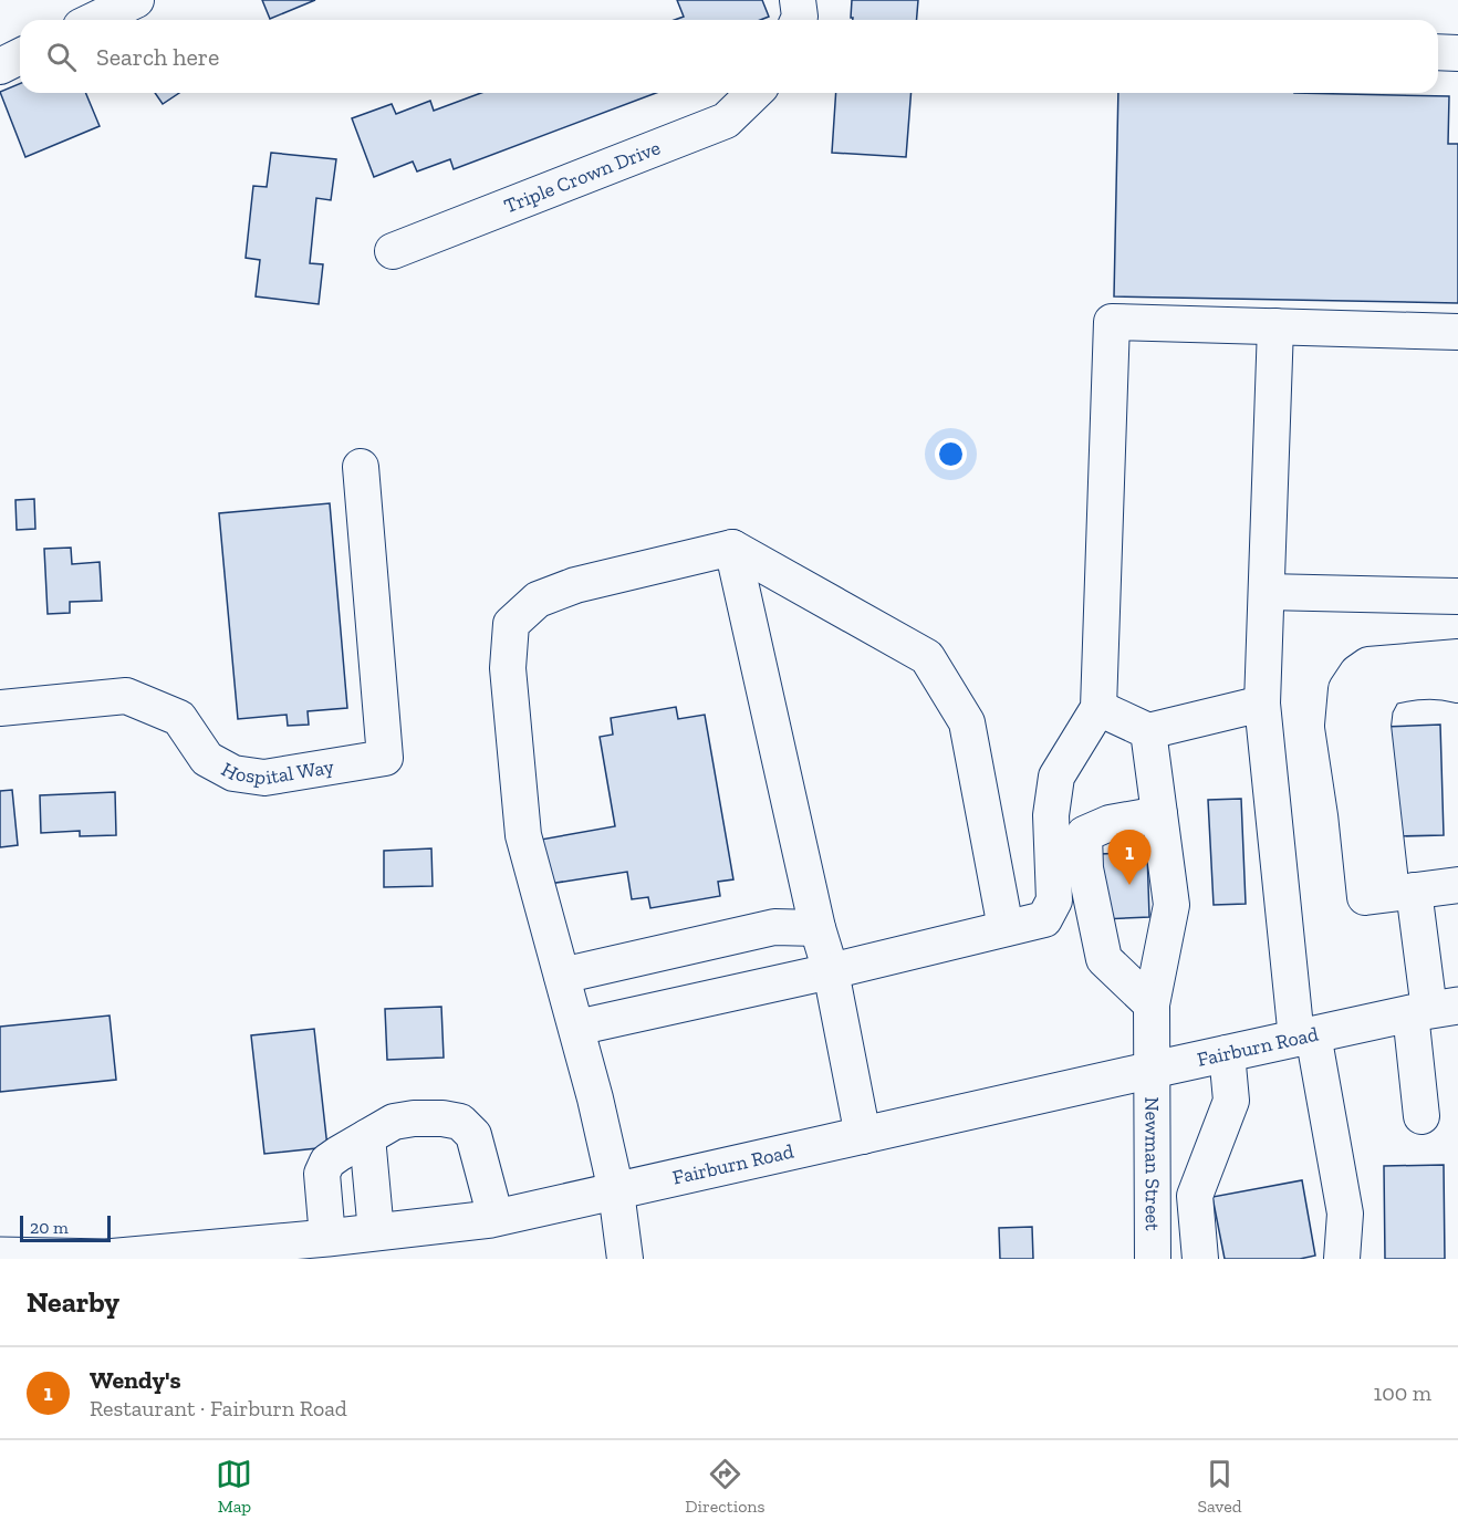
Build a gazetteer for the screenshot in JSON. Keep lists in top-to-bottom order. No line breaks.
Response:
{"streets":{"main road":["Fairburn Road"],"street":["Triple Crown Drive","Hospital Way","Newman Street"]},"crossings":[["Fairburn Road","Newman Street"]],"scale_bar":"20 m","page":{"search":"Search here","pins":"1","scale":"20 m","heading":"Nearby","list":[{"mark":"1","name":"Wendy's","note":"Restaurant · Fairburn Road","value":"100 m"}],"nav":["Map","Directions","Saved"]}}
